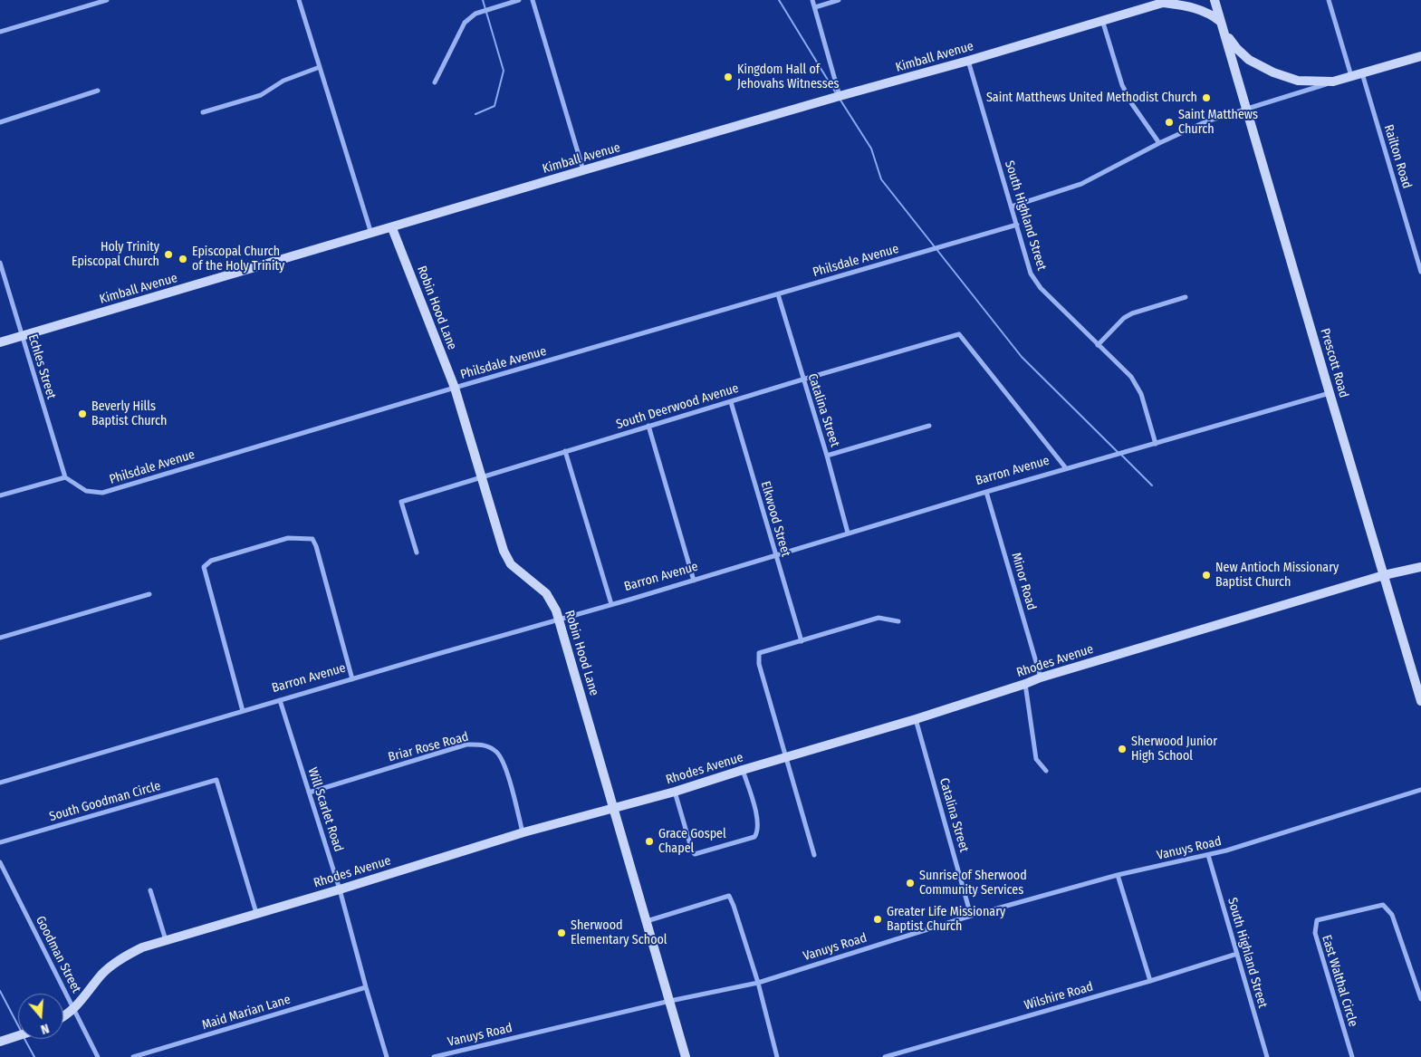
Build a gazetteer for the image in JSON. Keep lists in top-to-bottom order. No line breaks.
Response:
{"streets":{"main road":["Kimball Avenue","Robin Hood Lane","Prescott Road","Rhodes Avenue"],"street":["Railton Road","South Highland Street","Philsdale Avenue","Echles Street","South Deerwood Avenue","Catalina Street","Barron Avenue","Elkwood Street","Minor Road","Briar Rose Road","South Goodman Circle","Will Scarlet Road","Vanuys Road","Goodman Street","East Walthal Circle","Wilshire Road","Maid Marian Lane"]},"crossings":[["Kimball Avenue","South Highland Street"],["Kimball Avenue","Robin Hood Lane"],["Kimball Avenue","Echles Street"],["South Highland Street","Philsdale Avenue"],["South Highland Street","Barron Avenue"],["South Highland Street","Vanuys Road"],["South Highland Street","Wilshire Road"],["Philsdale Avenue","Robin Hood Lane"],["Philsdale Avenue","Echles Street"],["Philsdale Avenue","Catalina Street"],["Robin Hood Lane","South Deerwood Avenue"],["Robin Hood Lane","Barron Avenue"],["Robin Hood Lane","Rhodes Avenue"],["Robin Hood Lane","Vanuys Road"],["Prescott Road","Barron Avenue"],["Prescott Road","Rhodes Avenue"],["South Deerwood Avenue","Catalina Street"],["South Deerwood Avenue","Barron Avenue"],["South Deerwood Avenue","Elkwood Street"],["Catalina Street","Barron Avenue"],["Catalina Street","Rhodes Avenue"],["Catalina Street","Vanuys Road"],["Barron Avenue","Elkwood Street"],["Barron Avenue","Minor Road"],["Barron Avenue","Will Scarlet Road"],["Minor Road","Rhodes Avenue"],["Rhodes Avenue","Briar Rose Road"],["Rhodes Avenue","South Goodman Circle"],["Rhodes Avenue","Will Scarlet Road"],["Rhodes Avenue","Goodman Street"],["Briar Rose Road","Will Scarlet Road"],["Will Scarlet Road","Maid Marian Lane"]],"places":["Kingdom Hall of Jehovahs Witnesses","Saint Matthews United Methodist Church","Saint Matthews Church","Holy Trinity Episcopal Church","Episcopal Church of the Holy Trinity","Beverly Hills Baptist Church","New Antioch Missionary Baptist Church","Sherwood Junior High School","Grace Gospel Chapel","Sunrise of Sherwood Community Services","Greater Life Missionary Baptist Church","Sherwood Elementary School"],"north":"bottom"}
